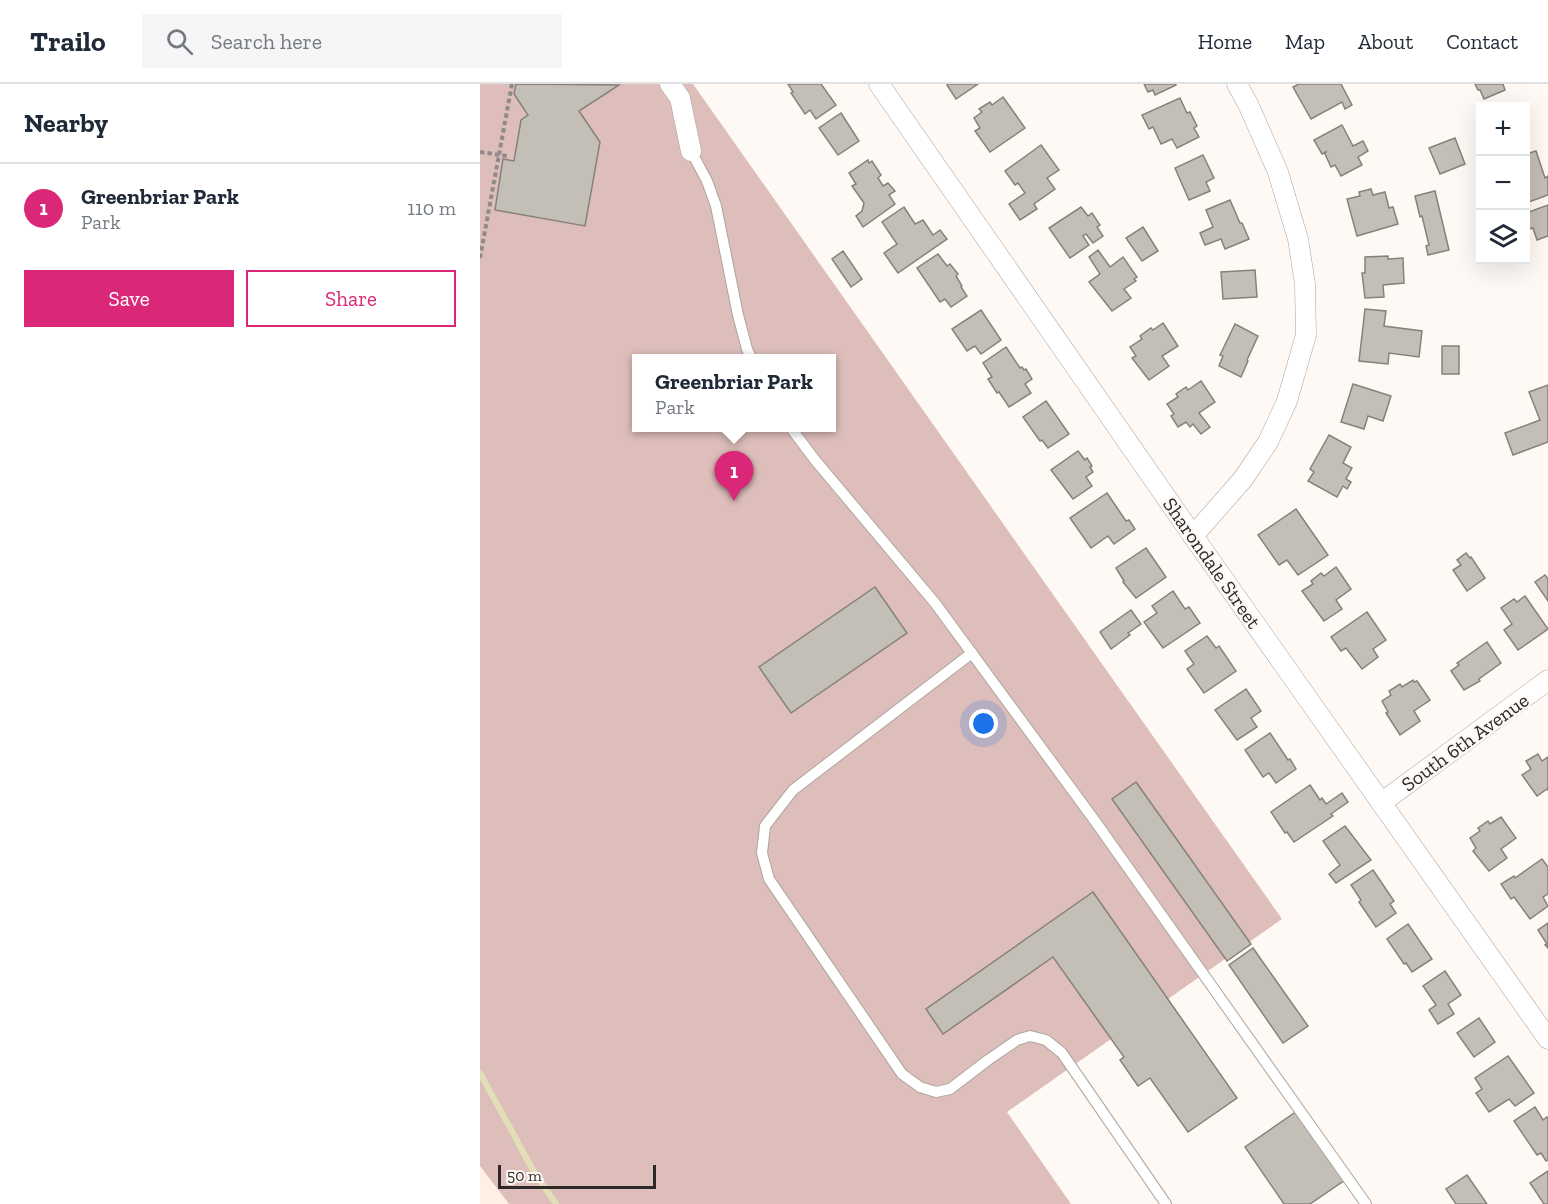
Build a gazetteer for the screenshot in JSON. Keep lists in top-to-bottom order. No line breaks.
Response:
{"streets":{"street":["Sharondale Street","South 6th Avenue"]},"crossings":[["Sharondale Street","South 6th Avenue"]],"scale_bar":"50 m","page":{"header":"Trailo","search":"Search here","nav":["Home","Map","About","Contact"],"heading":"Nearby","map_buttons":["+","−"],"list":[{"mark":"1","name":"Greenbriar Park","note":"Park","value":"110 m"}],"buttons":["Save","Share"],"popup":["Greenbriar Park","Park"],"pins":"1","scale":"50 m"}}
